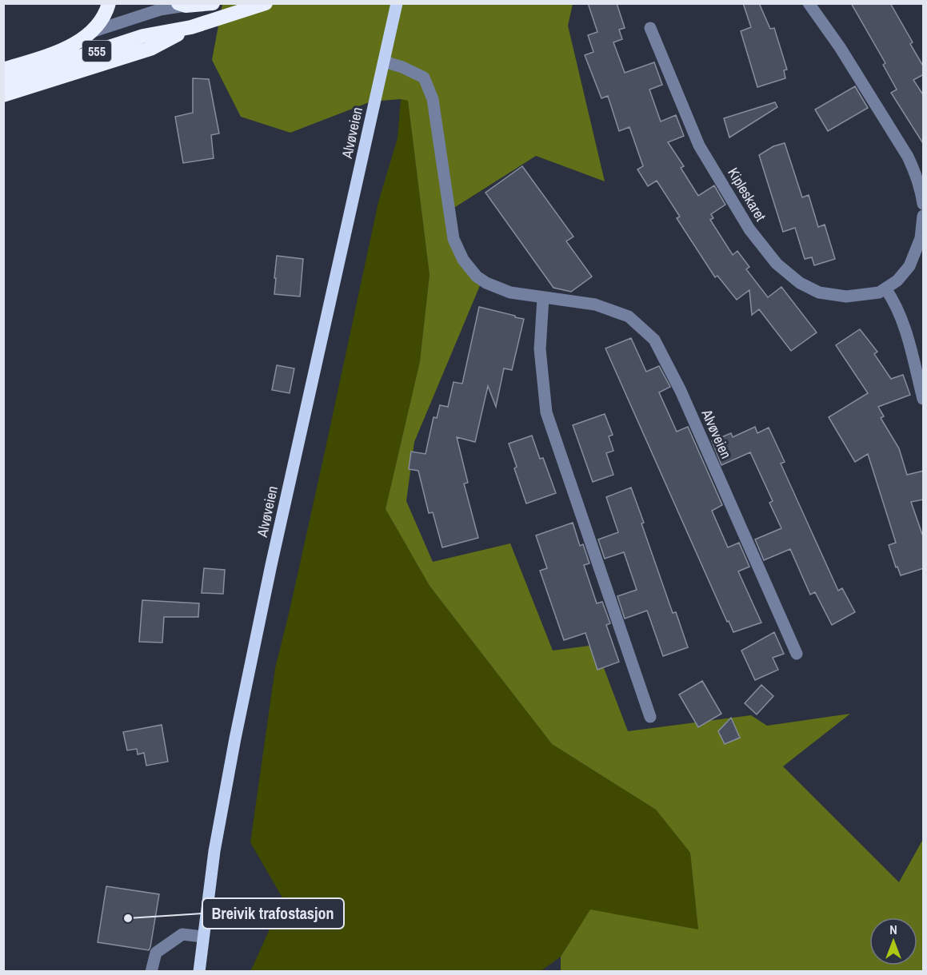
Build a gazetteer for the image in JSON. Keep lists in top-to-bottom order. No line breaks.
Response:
{"streets":{"highway":["555"],"main road":["Alvøveien"],"street":["Kipleskaret"]},"places":["Breivik trafostasjon"],"north":"top"}
